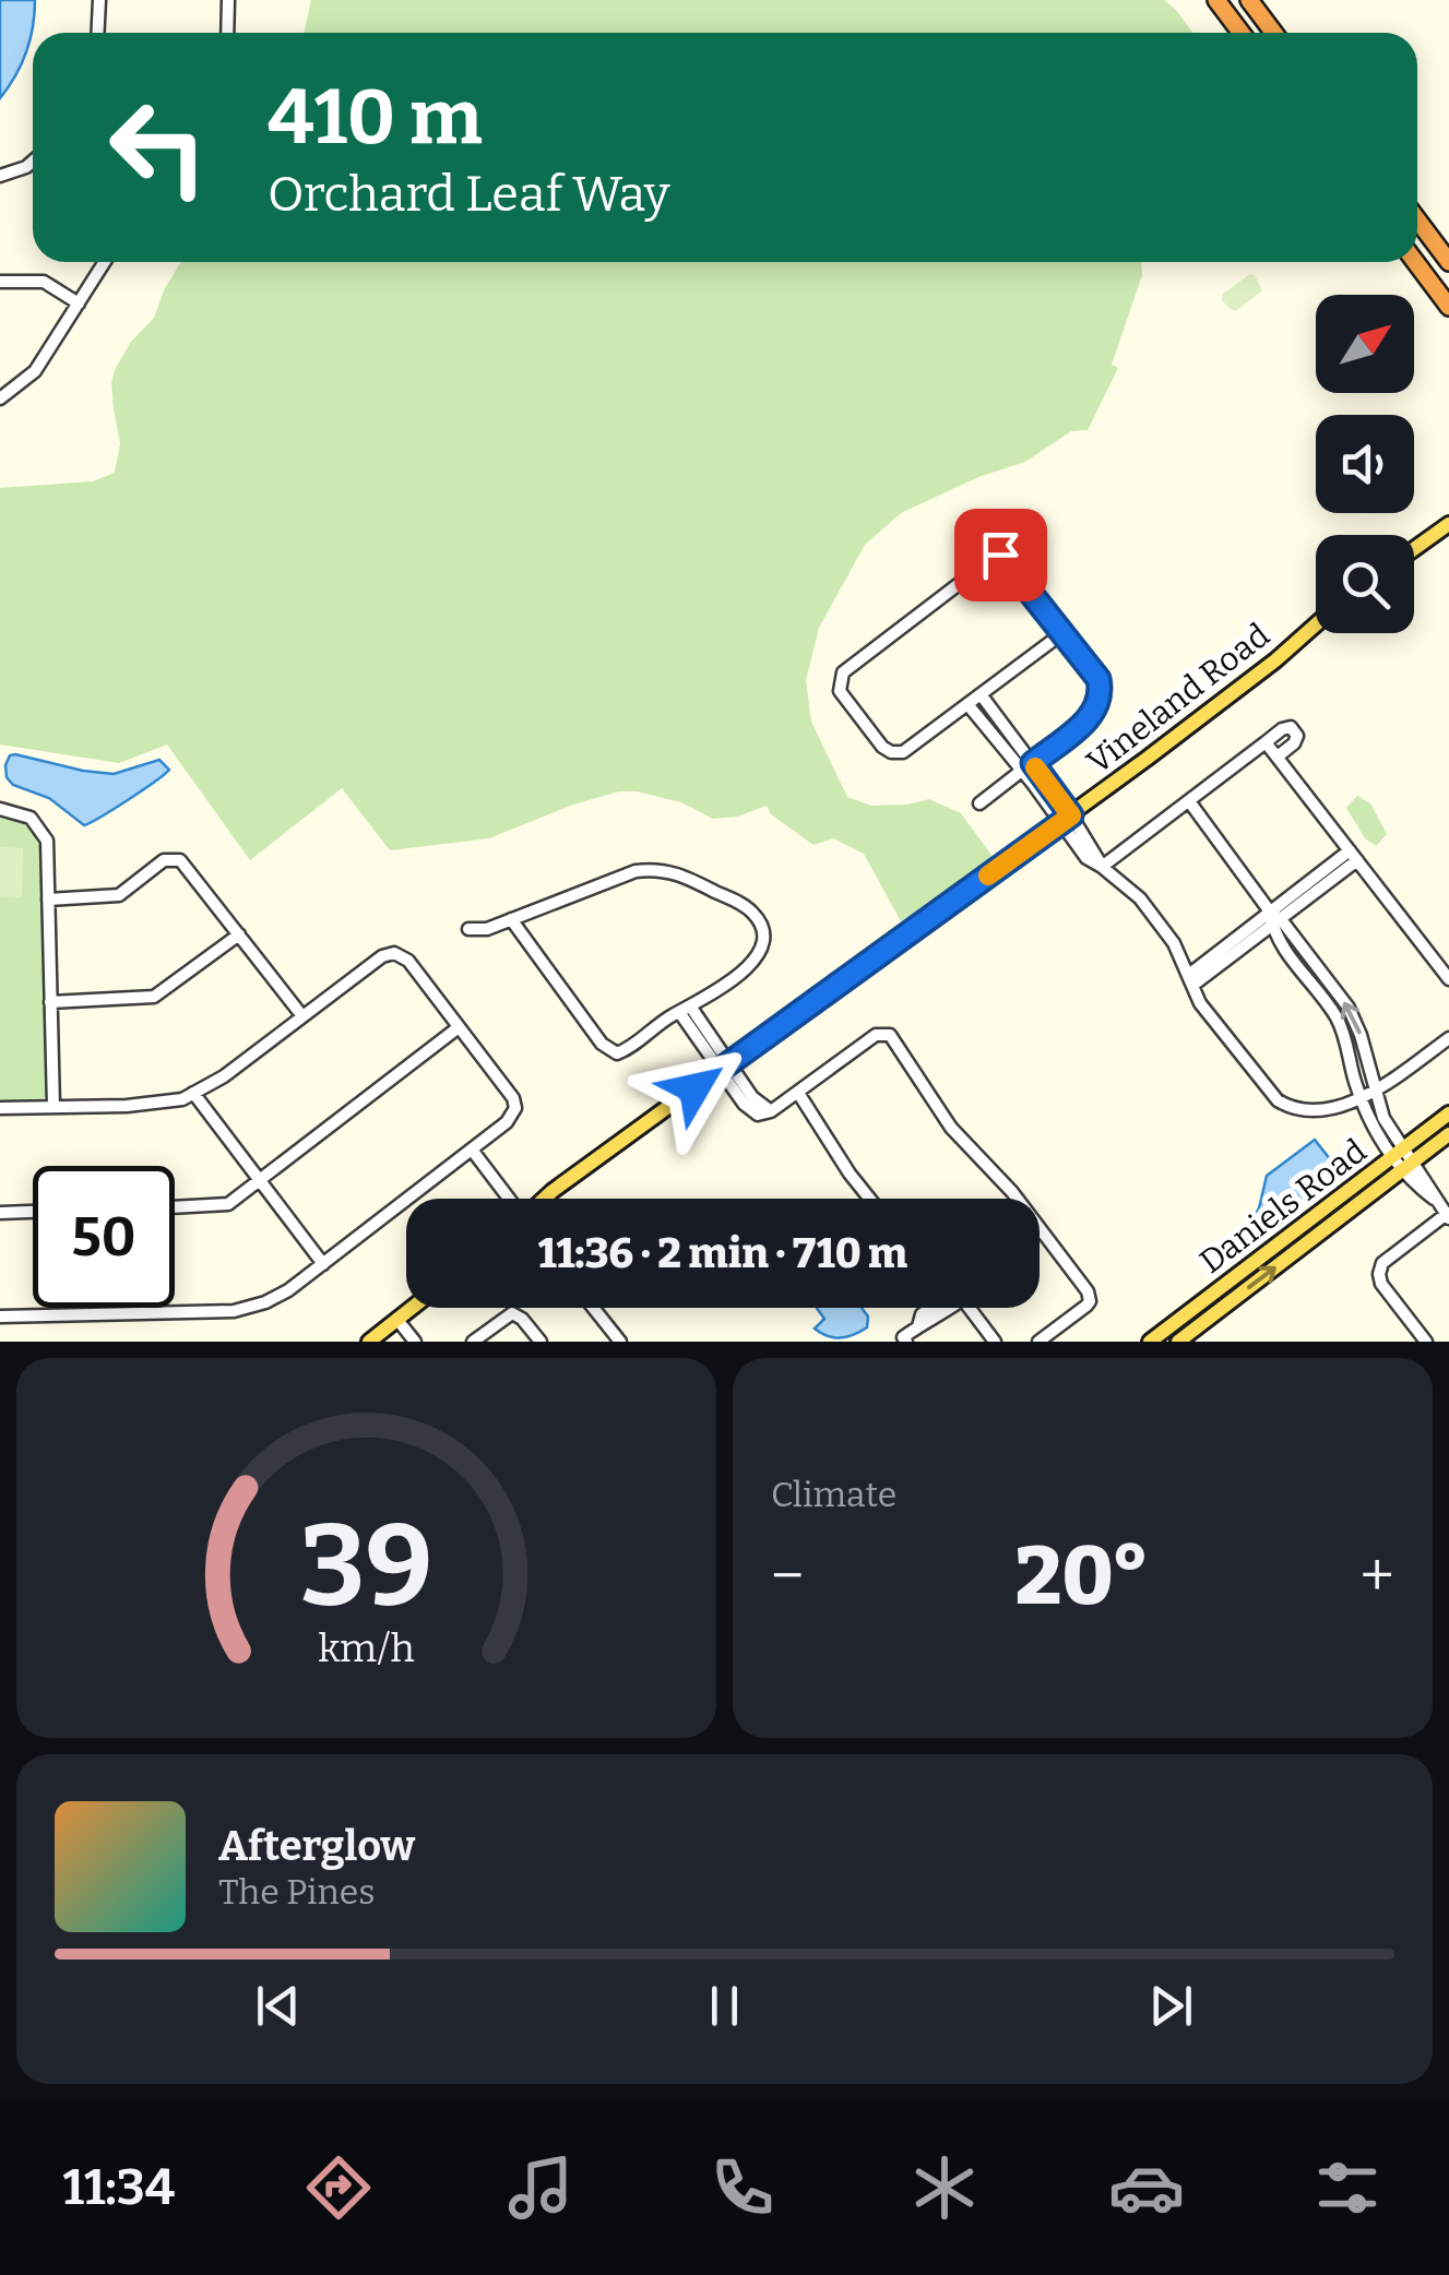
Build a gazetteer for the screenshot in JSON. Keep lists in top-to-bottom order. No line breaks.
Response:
{"streets":{"main road":["Vineland Road","Daniels Road"]},"north":"top right","page":{"turn":["410 m","Orchard Leaf Way"],"limit":"50","trip":"11:36 · 2 min · 710 m","tile":"Climate","heat":["−","20°","+"],"song":["Afterglow","The Pines"],"tabs":"11:34","gauge":["39","km/h"]}}
